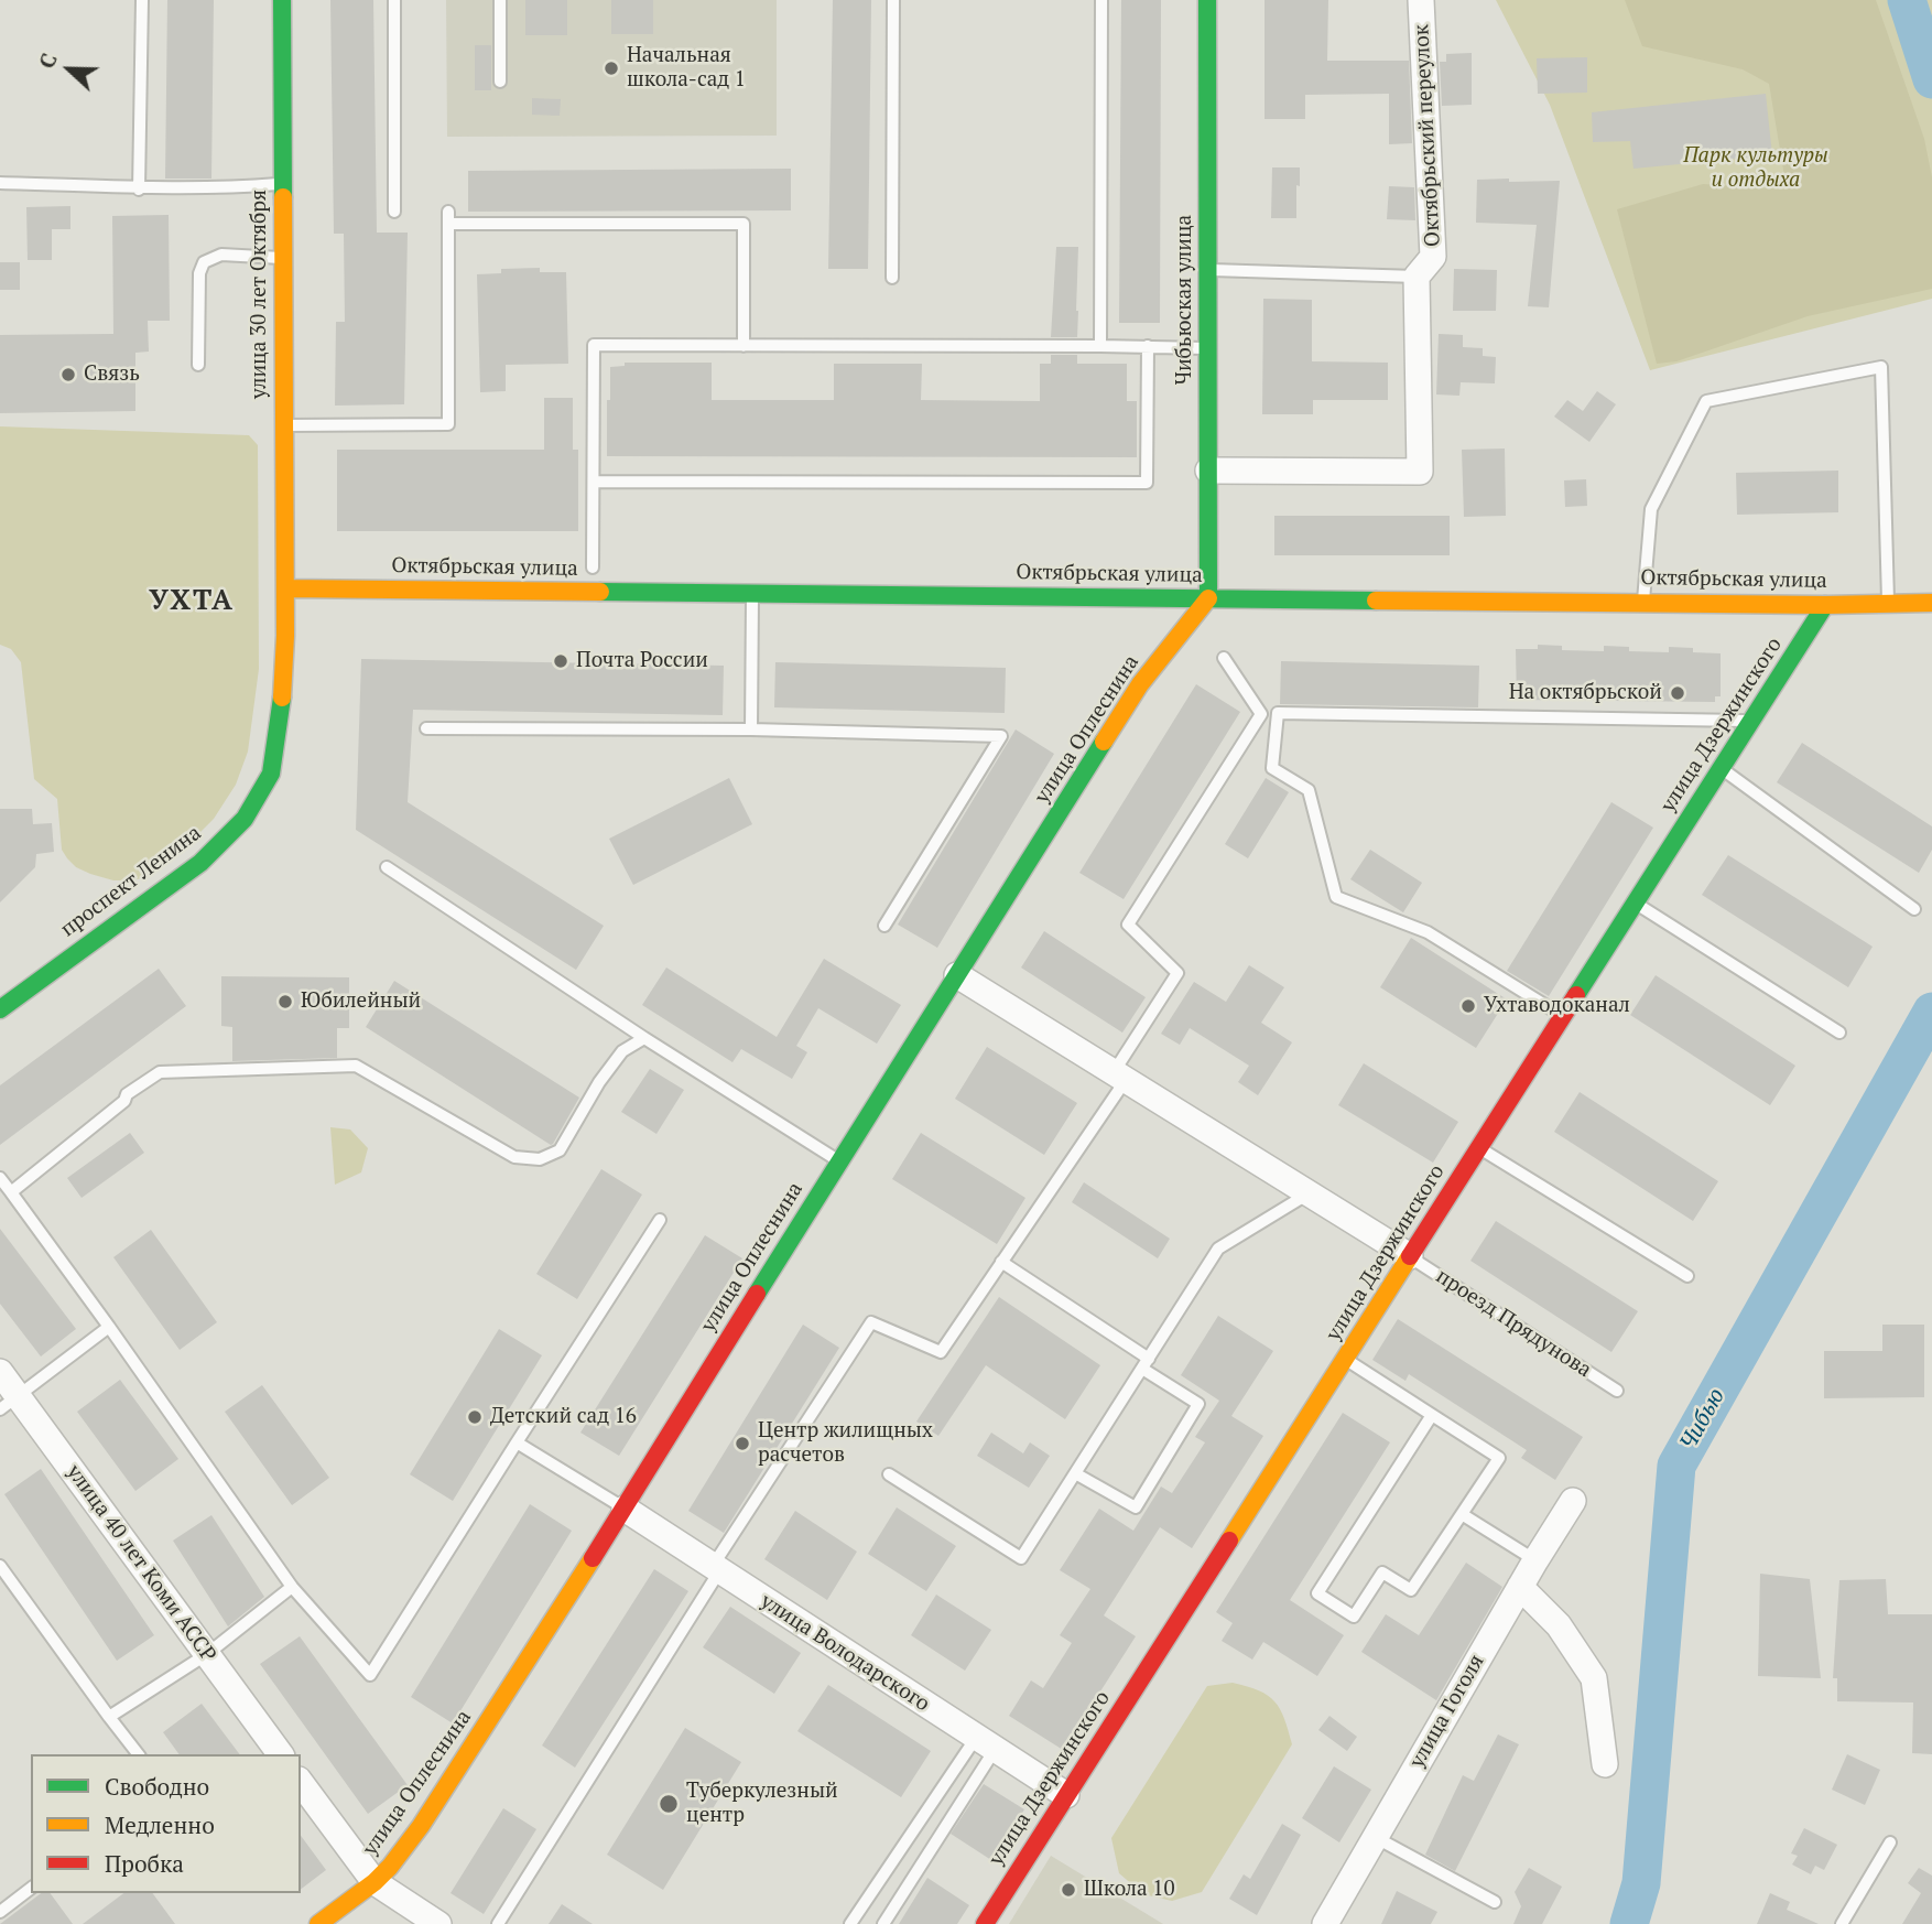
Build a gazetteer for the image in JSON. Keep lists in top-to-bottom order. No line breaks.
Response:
{"streets":{"street":["Октябрьский переулок","улица 30 лет Октября","Чибьюская улица","Октябрьская улица","улица Дзержинского","улица Оплеснина","проспект Ленина","улица 40 лет Коми АССР","улица Володарского","улица Гоголя"],"lane":["проезд Прядунова"]},"crossings":[["Октябрьский переулок","Чибьюская улица"],["улица 30 лет Октября","Октябрьская улица"],["улица 30 лет Октября","проспект Ленина"],["Чибьюская улица","Октябрьская улица"],["Чибьюская улица","улица Оплеснина"],["Октябрьская улица","улица Дзержинского"],["Октябрьская улица","улица Оплеснина"],["Октябрьская улица","проспект Ленина"],["улица Дзержинского","проезд Прядунова"],["улица Дзержинского","улица Володарского"],["улица Оплеснина","улица Володарского"]],"districts":["УХТА"],"water":["Чибью"],"parks":["Парк культуры и отдыха"],"places":["Начальная школа-сад 1","Связь","Почта России","На октябрьской","Юбилейный","Ухтаводоканал","Детский сад 16","Центр жилищных расчетов","Туберкулезный центр","Школа 10"],"legend":["Свободно","Медленно","Пробка"],"north":"left"}
